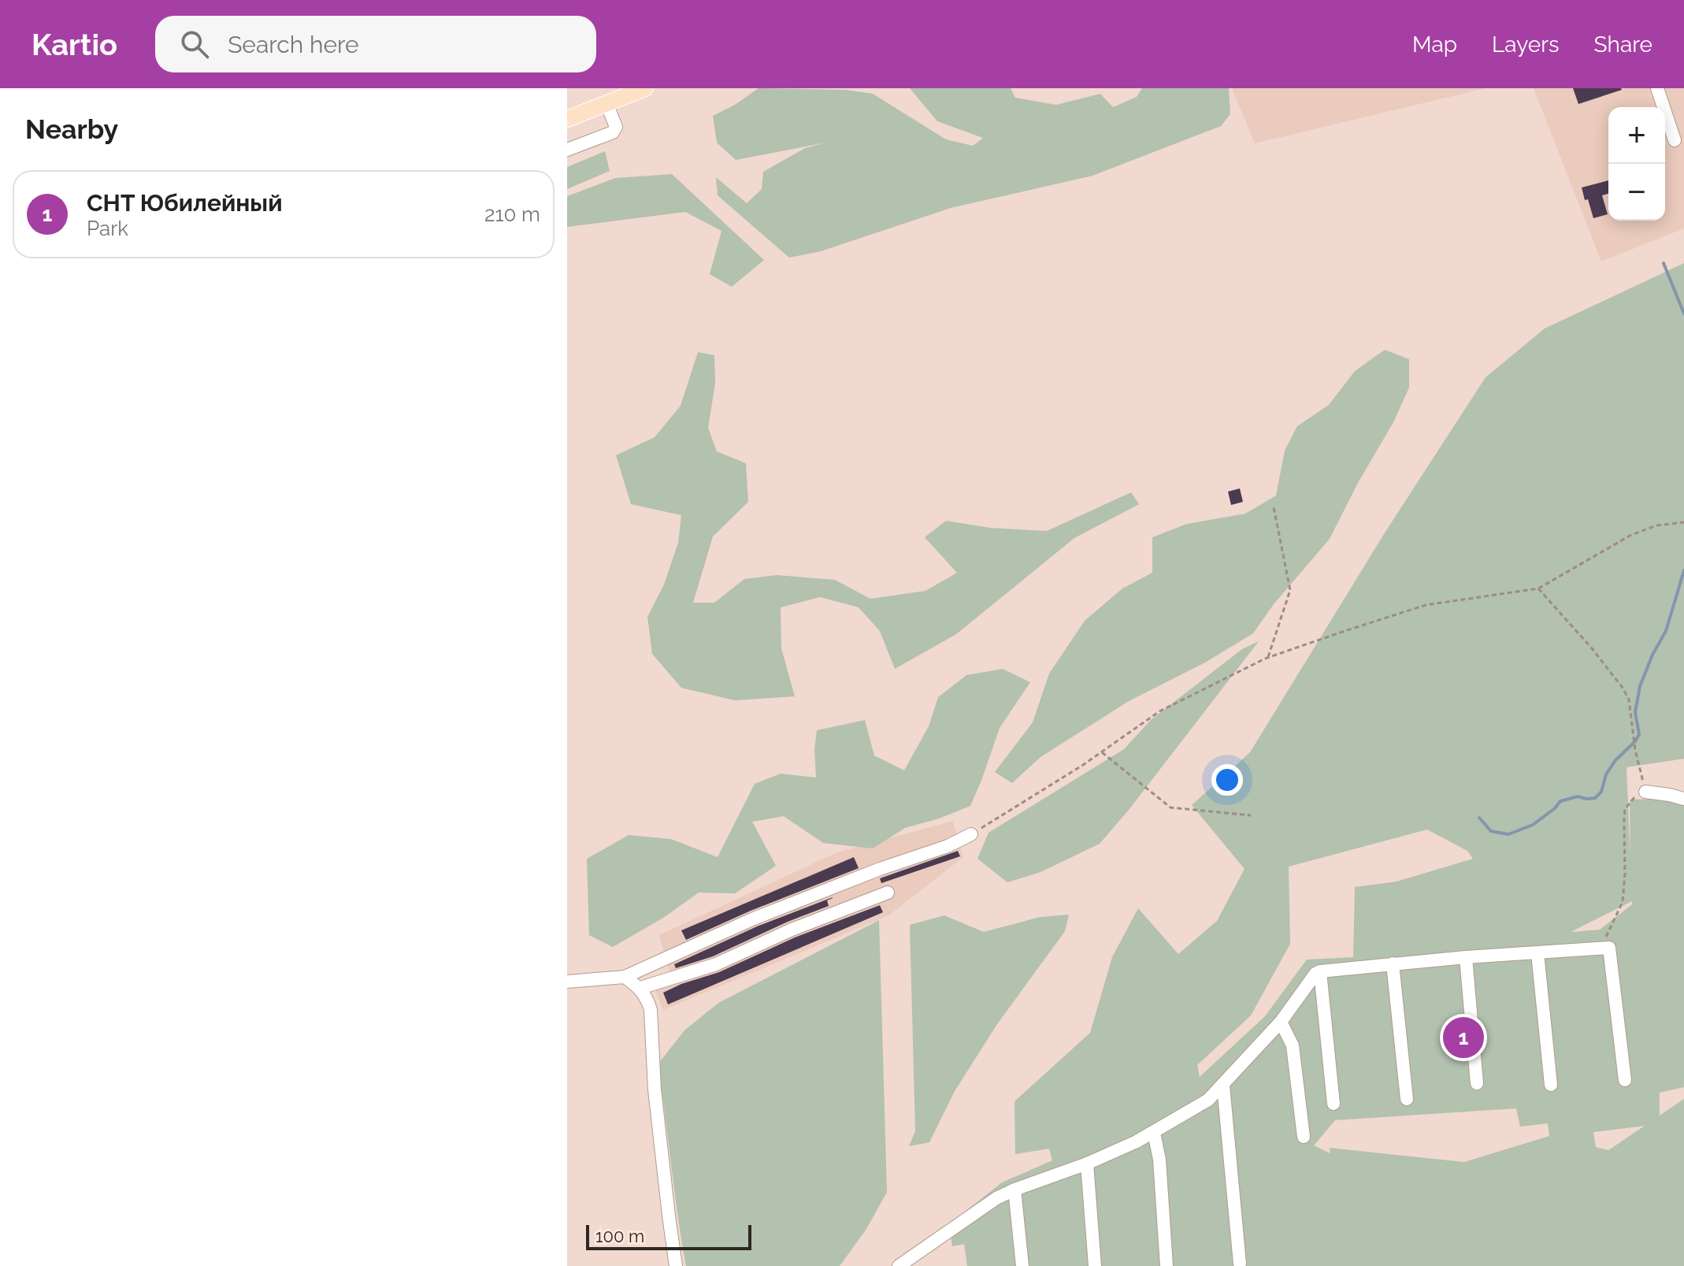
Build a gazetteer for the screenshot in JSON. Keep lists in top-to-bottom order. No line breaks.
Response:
{"scale_bar":"100 m","page":{"header":"Kartio","search":"Search here","nav":["Map","Layers","Share"],"heading":"Nearby","map_buttons":["+","−"],"list":[{"mark":"1","name":"СНТ Юбилейный","note":"Park","value":"210 m"}],"pins":"1","scale":"100 m"}}
